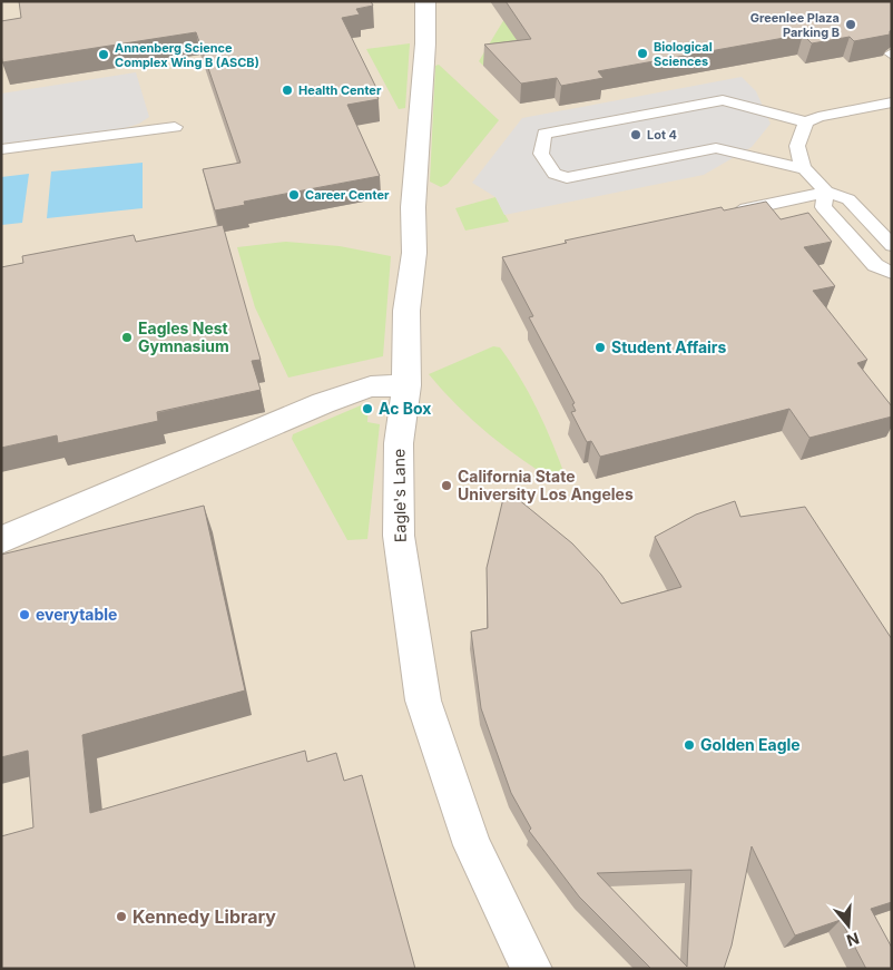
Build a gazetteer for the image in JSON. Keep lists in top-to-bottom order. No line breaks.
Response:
{"streets":{"street":["Eagle's Lane"]},"places":["Greenlee Plaza Parking B","Biological Sciences","Annenberg Science Complex Wing B (ASCB)","Health Center","Lot 4","Career Center","Eagles Nest Gymnasium","Student Affairs","Ac Box","California State University Los Angeles","everytable","Golden Eagle","Kennedy Library"],"north":"bottom"}
